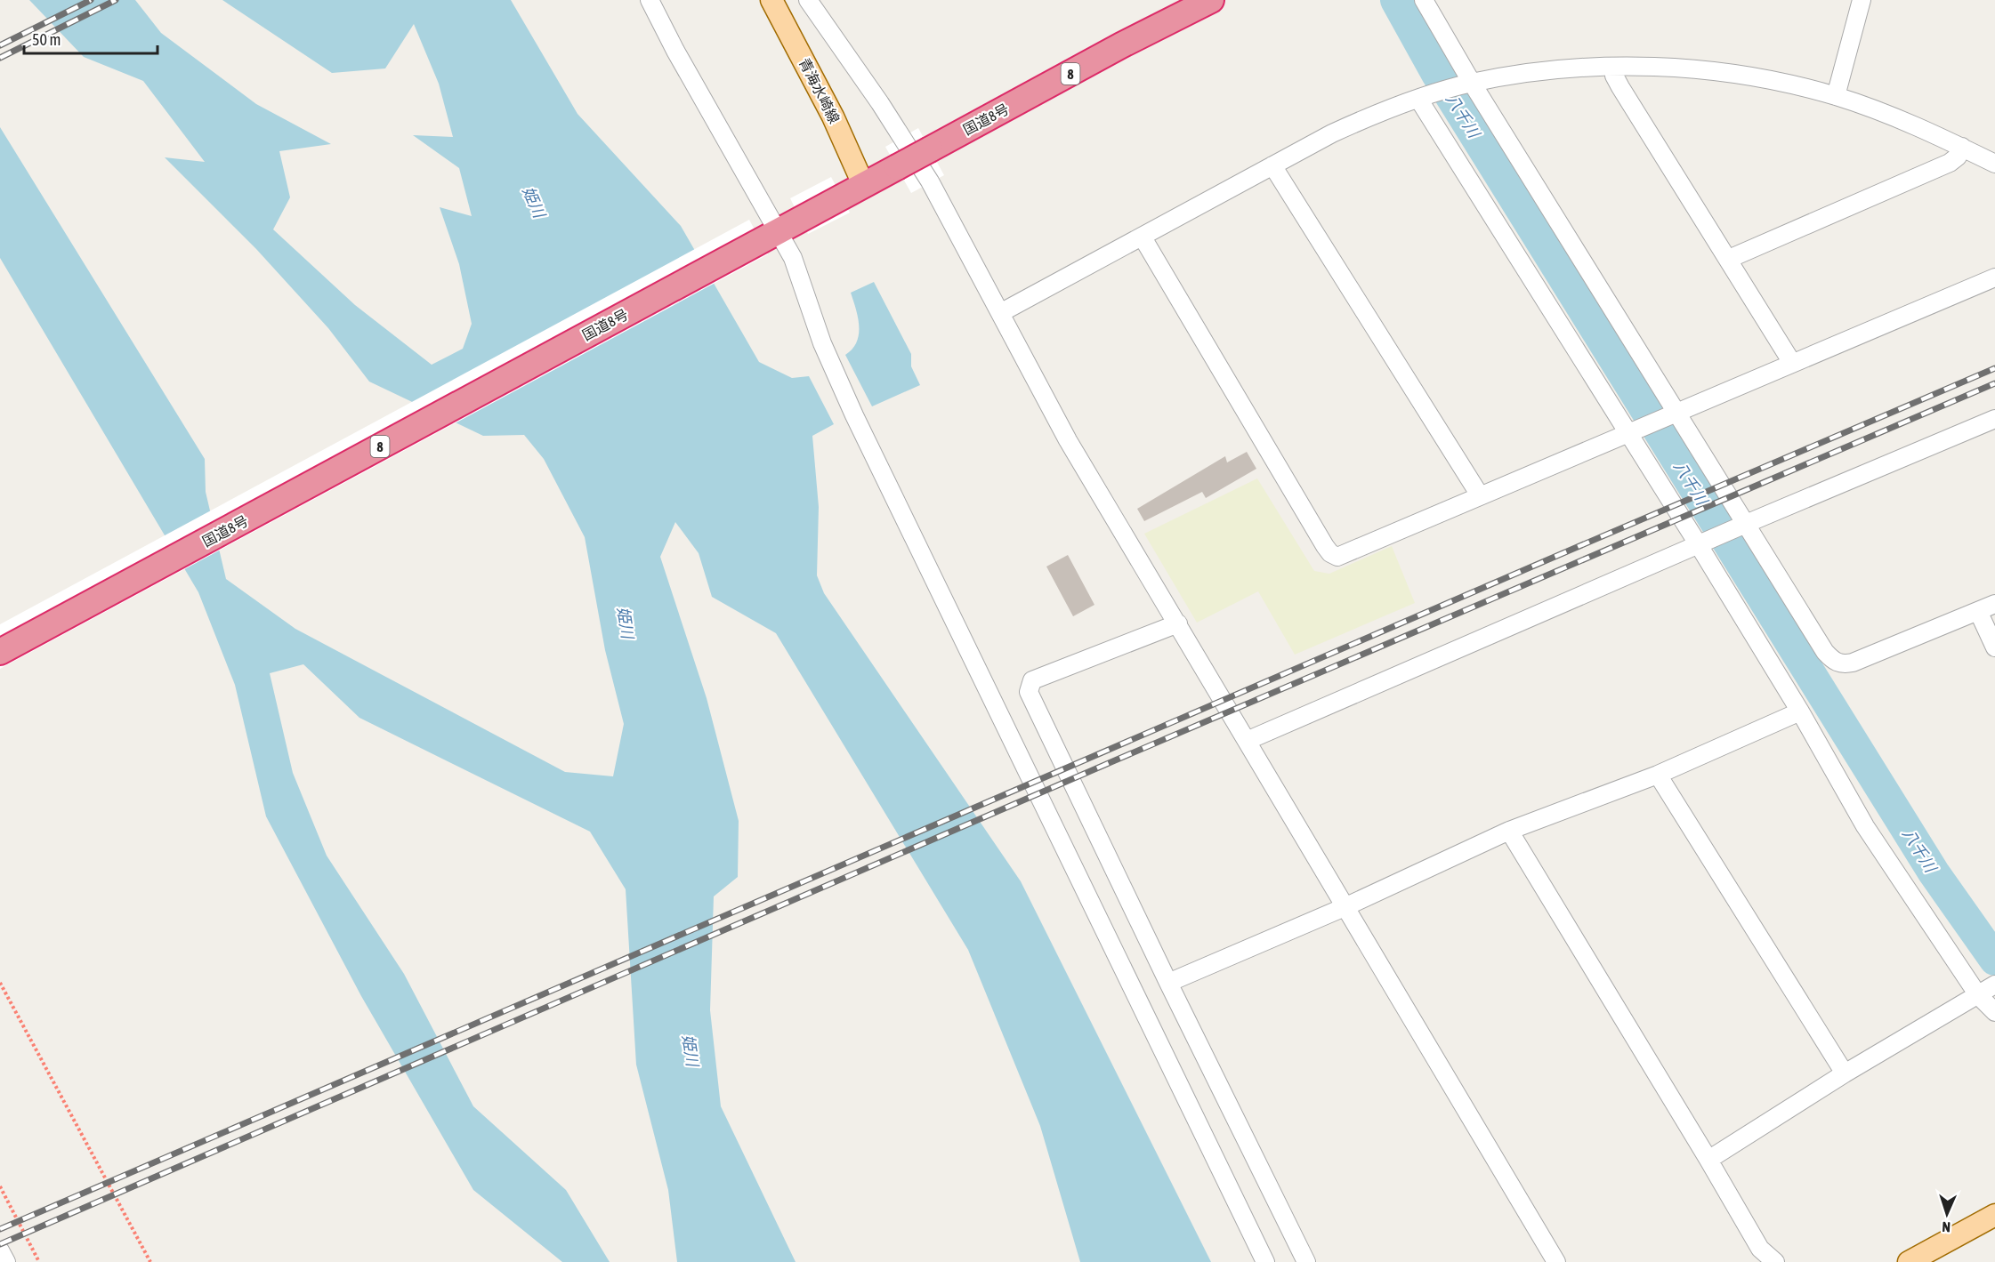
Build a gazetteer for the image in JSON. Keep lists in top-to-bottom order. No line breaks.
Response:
{"streets":{"highway":["8","国道8号"],"main road":["青海水崎線"]},"crossings":[["青海水崎線","国道8号"]],"water":["八千川","姫川"],"scale_bar":"50 m","north":"bottom"}
